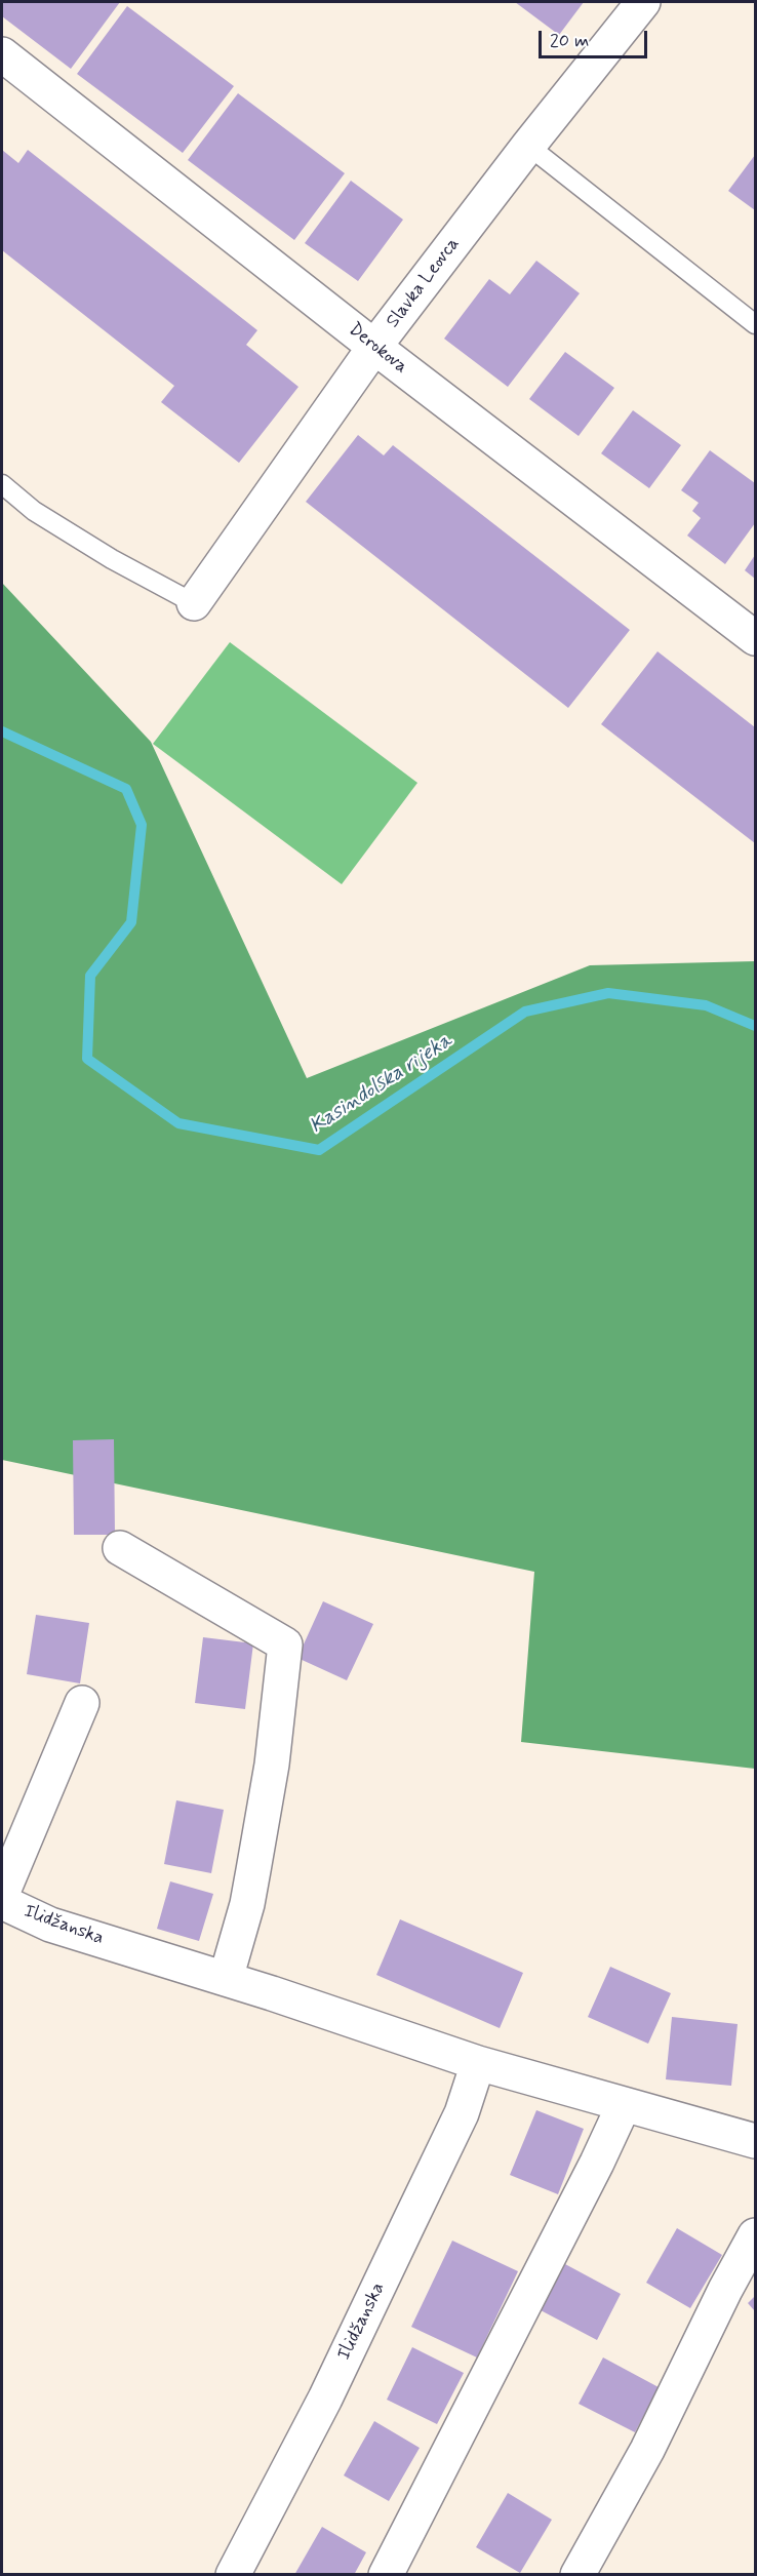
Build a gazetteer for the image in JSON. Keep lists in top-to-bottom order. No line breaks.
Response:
{"streets":{"street":["Slavka Leovca","Derokova","Ilidžanska"]},"crossings":[["Slavka Leovca","Derokova"]],"water":["Kasindolska rijeka"],"scale_bar":"20 m"}
